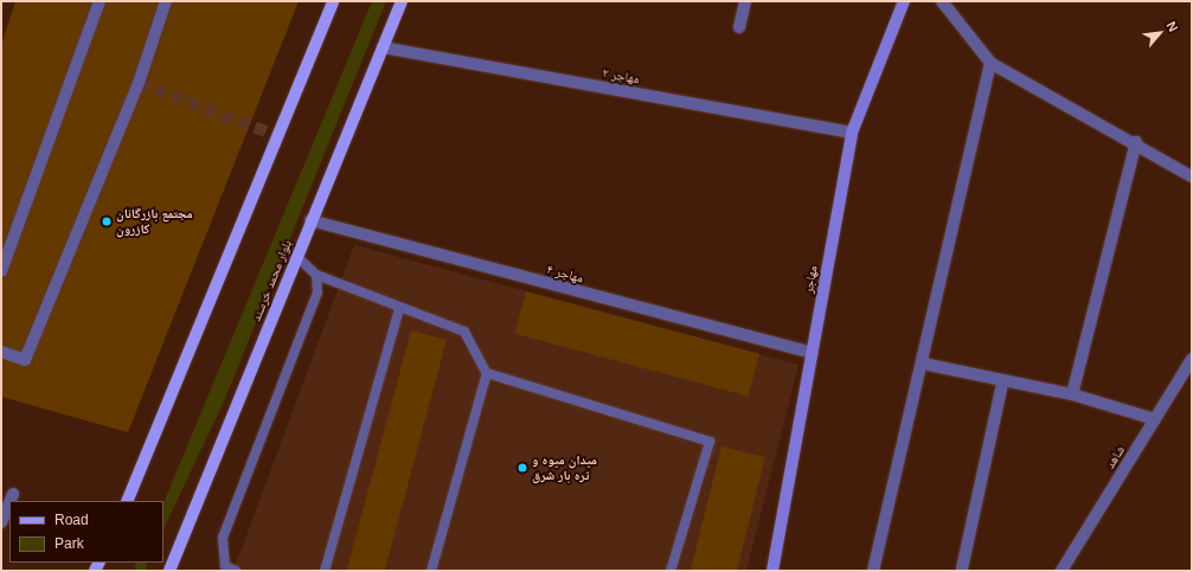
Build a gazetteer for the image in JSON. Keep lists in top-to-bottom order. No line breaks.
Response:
{"streets":{"main road":["بلوار محمد خرسند"],"street":["مهاجر ۲","مهاجر ۴","مهاجر","شاهد"]},"crossings":[["مهاجر ۲","مهاجر"],["مهاجر ۲","بلوار محمد خرسند"],["مهاجر ۴","مهاجر"],["مهاجر ۴","بلوار محمد خرسند"]],"places":["مجتمع بازرگانان کازرون","میدان میوه و تره بار شرق"],"legend":["Road","Park"],"north":"top right"}
